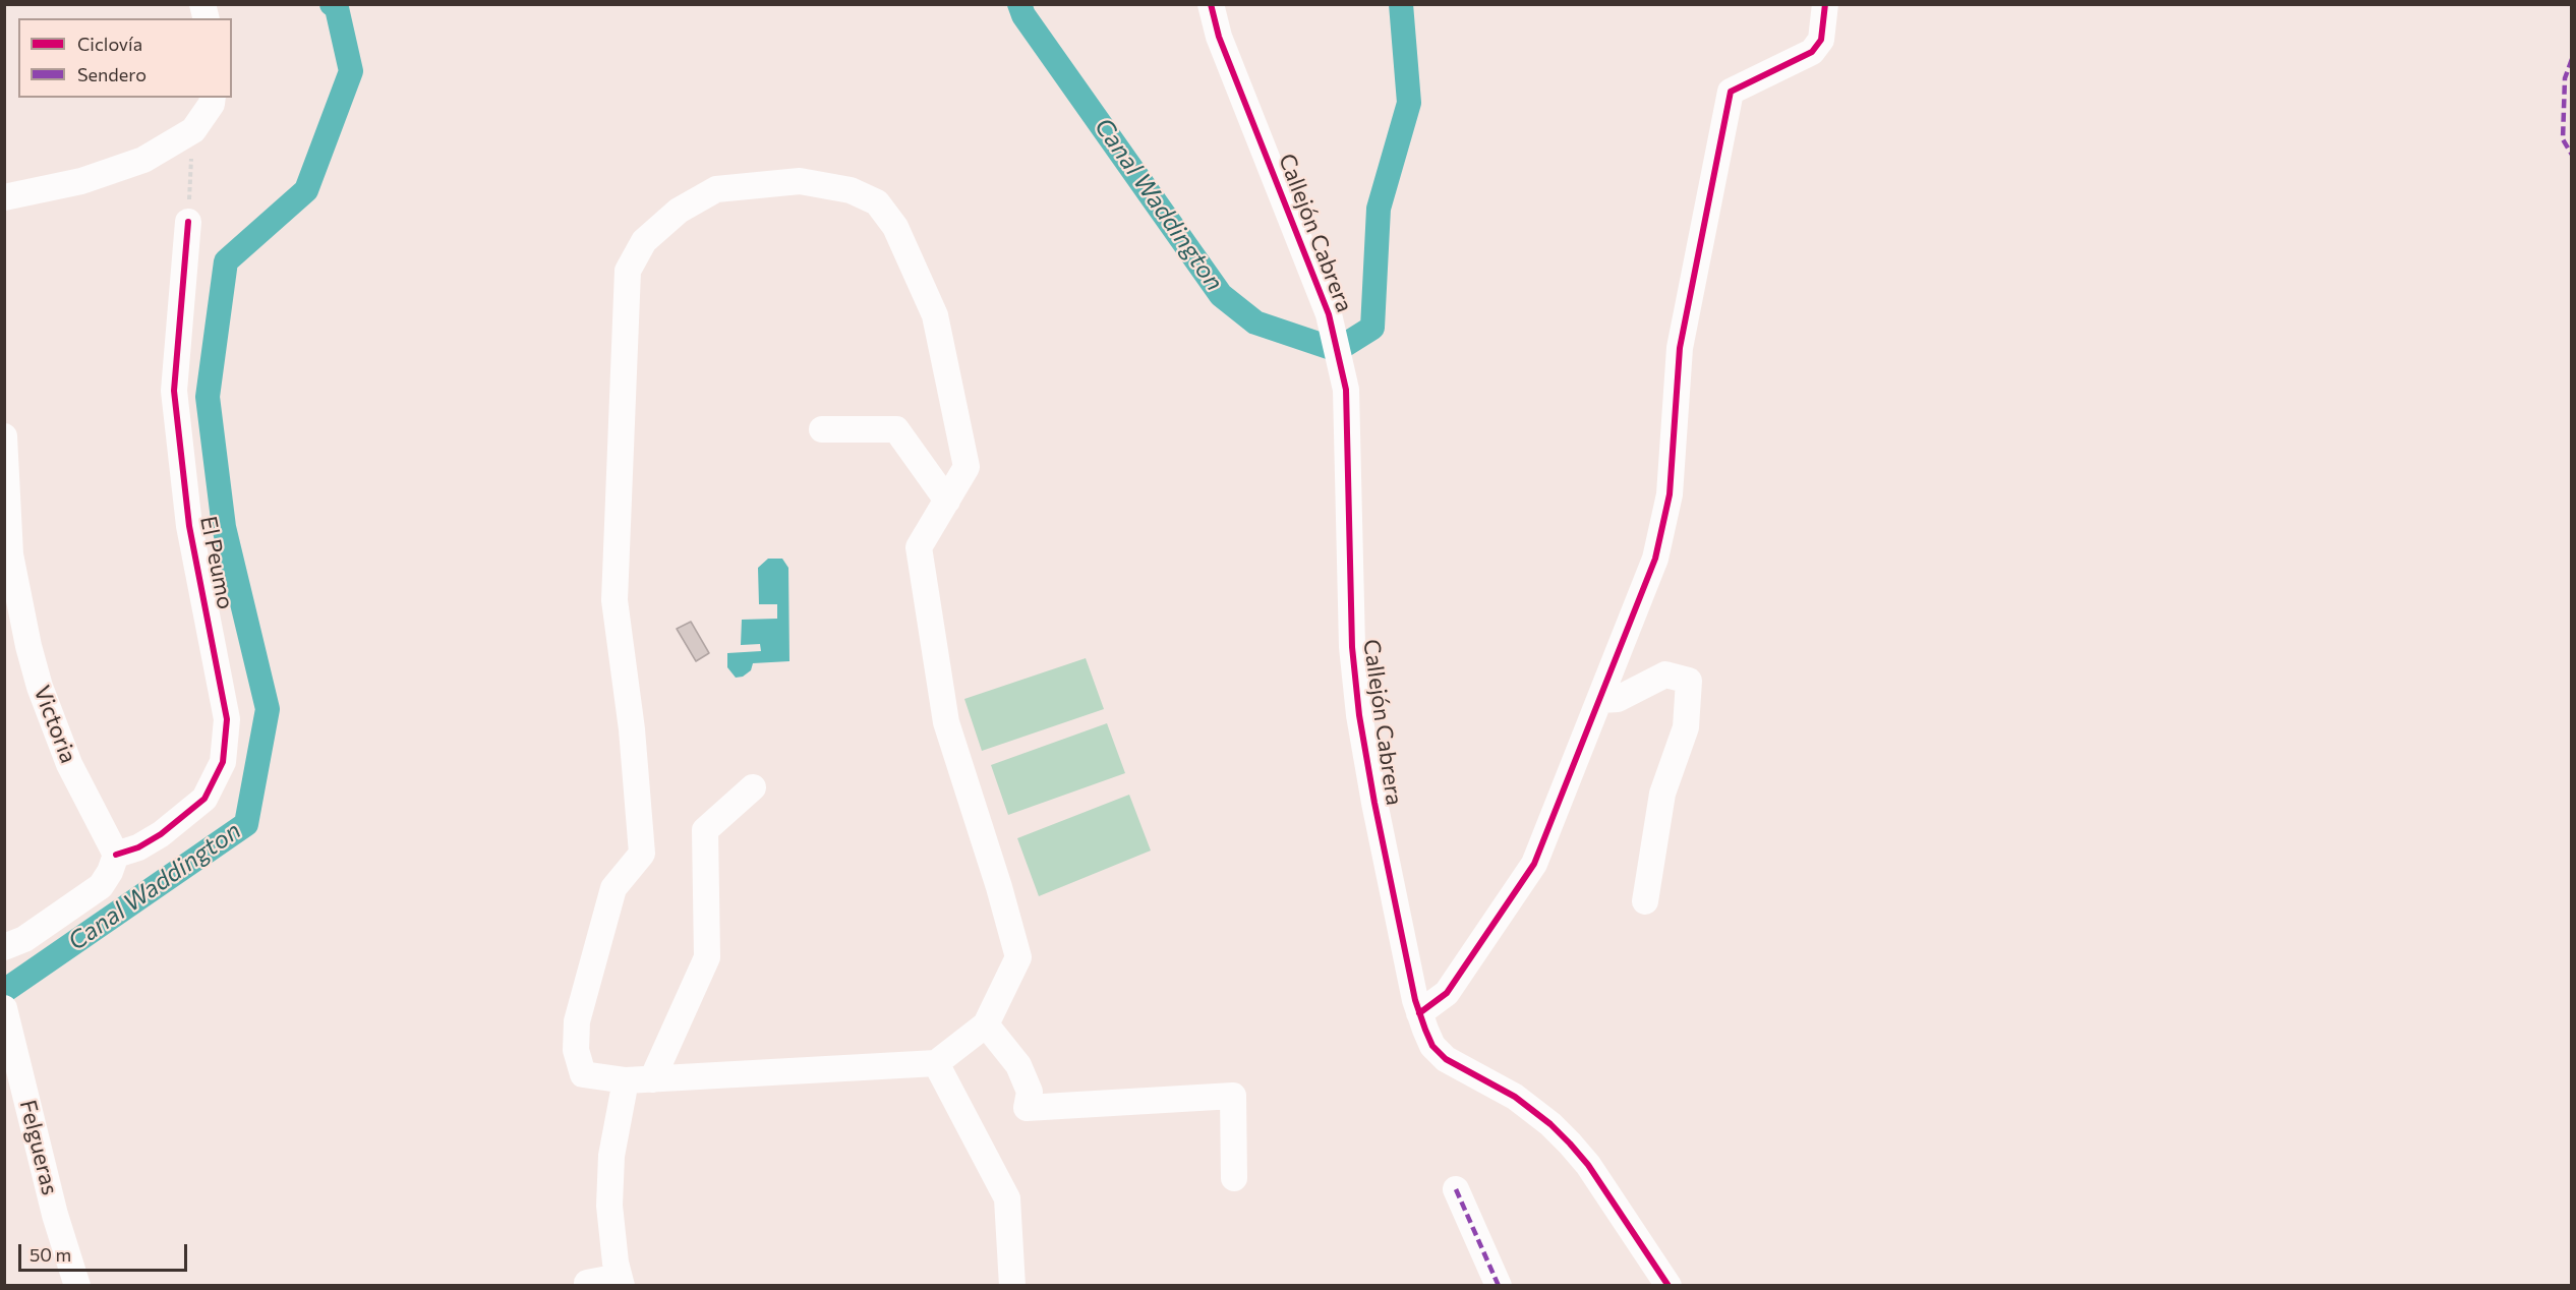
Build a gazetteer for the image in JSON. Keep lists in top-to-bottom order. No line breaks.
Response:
{"streets":{"street":["Callejón Cabrera","El Peumo","Victoria","Felgueras"]},"crossings":[["El Peumo","Victoria"]],"water":["Canal Waddington"],"legend":["Ciclovía","Sendero"],"scale_bar":"50 m"}
